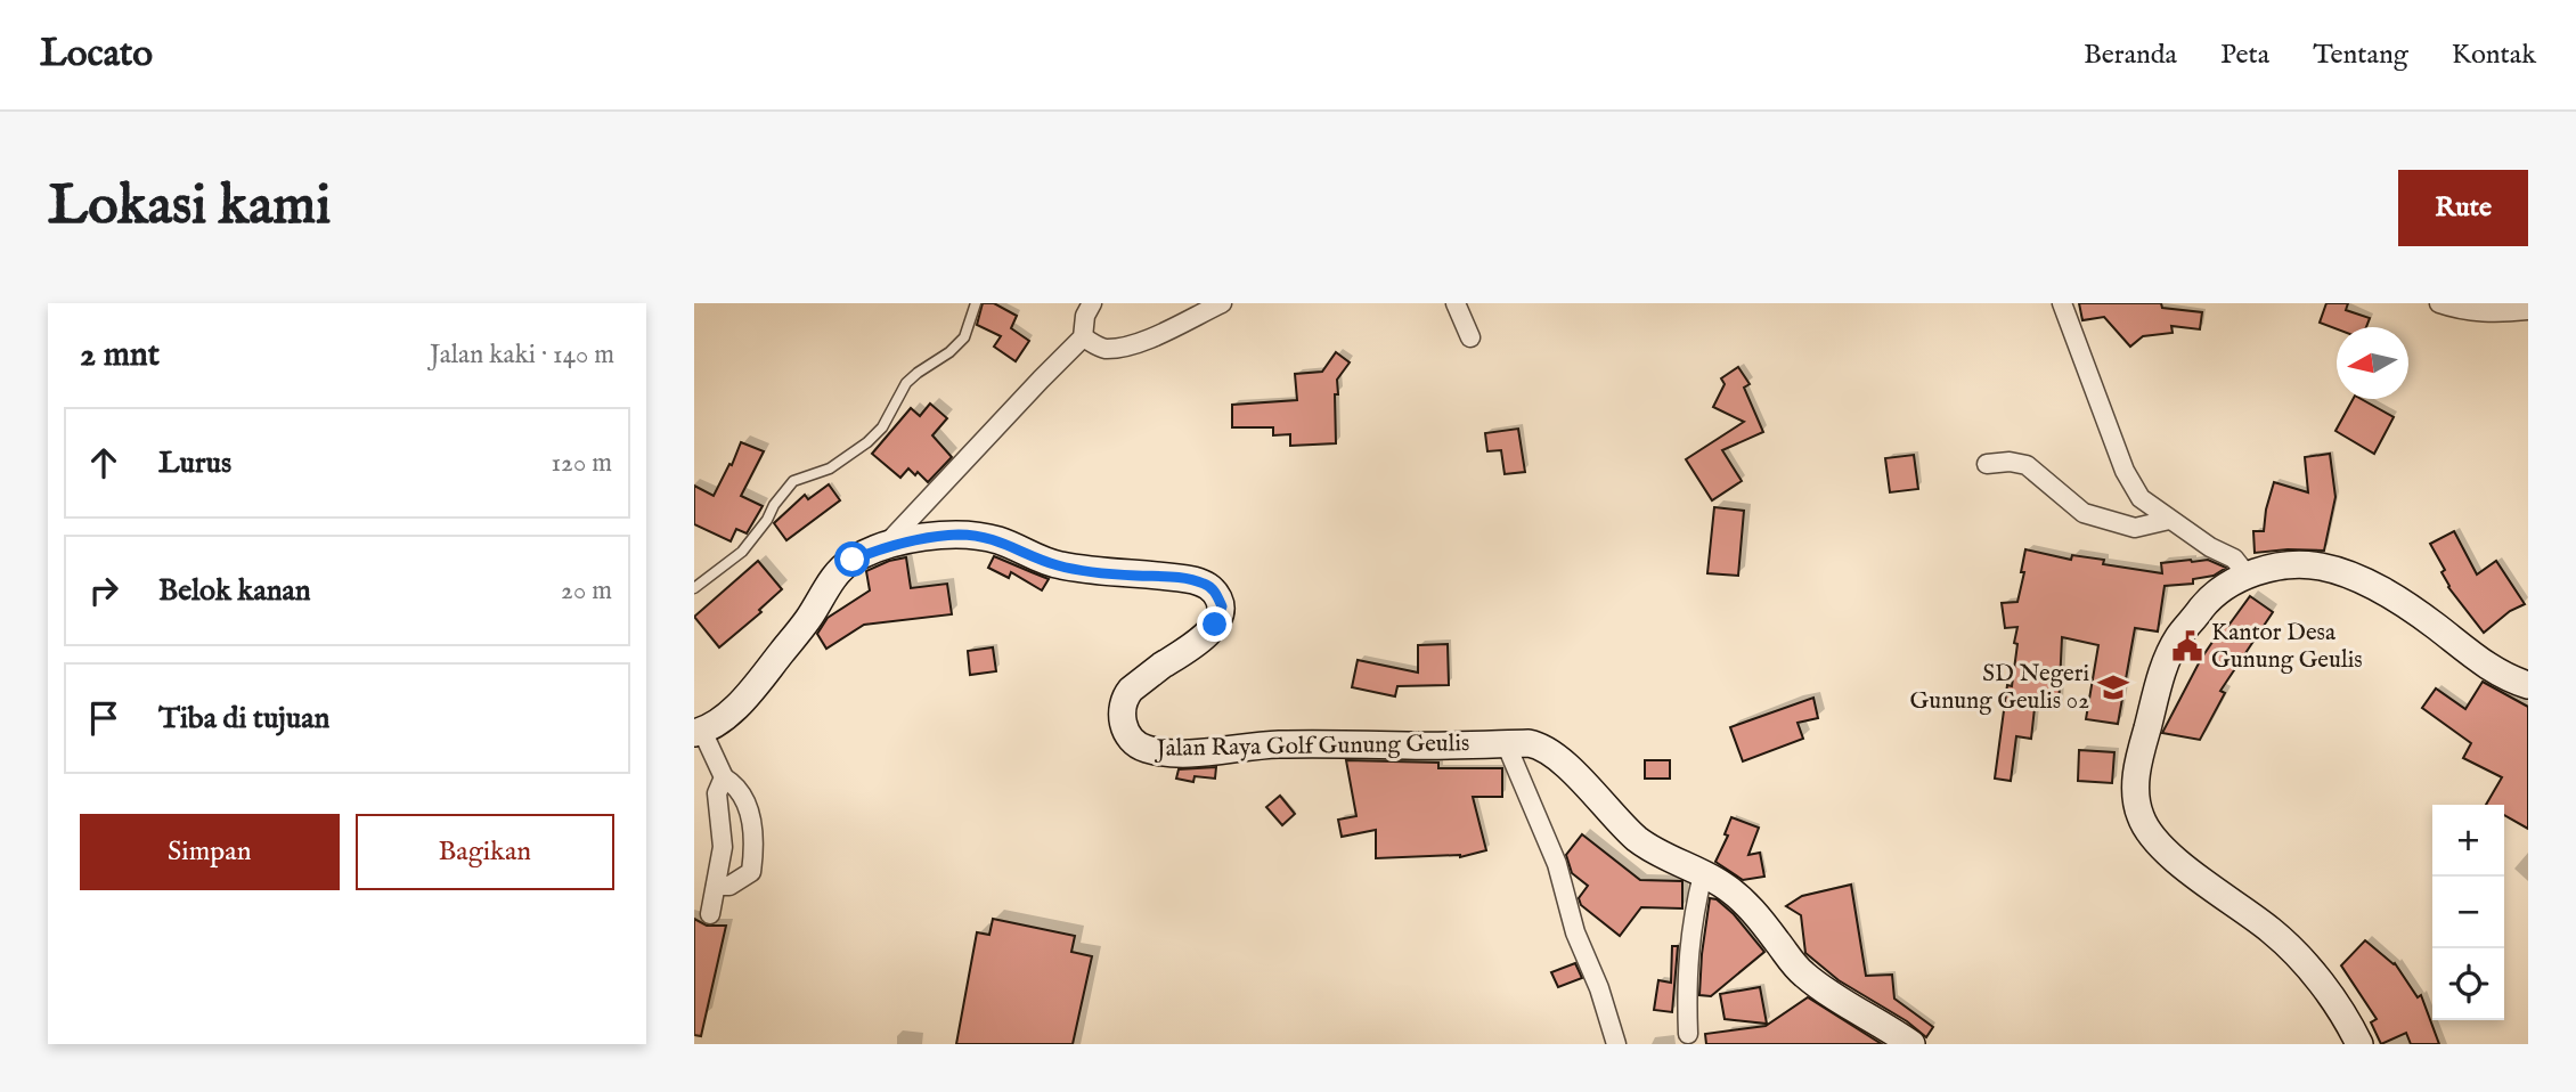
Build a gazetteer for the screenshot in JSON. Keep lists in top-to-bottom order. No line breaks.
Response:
{"streets":{"main road":["Jalan Raya Golf Gunung Geulis"]},"places":{"public building":["Kantor Desa Gunung Geulis"],"school or university":["SD Negeri Gunung Geulis 02"]},"north":"left","page":{"header":"Locato","nav":["Beranda","Peta","Tentang","Kontak"],"buttons":["Rute",["Simpan","Bagikan"]],"title":"Lokasi kami","heading":["2 mnt","Jalan kaki · 140 m"],"list":[["Lurus","120 m"],["Belok kanan","20 m"],"Tiba di tujuan"],"map_buttons":["+","−"]}}
